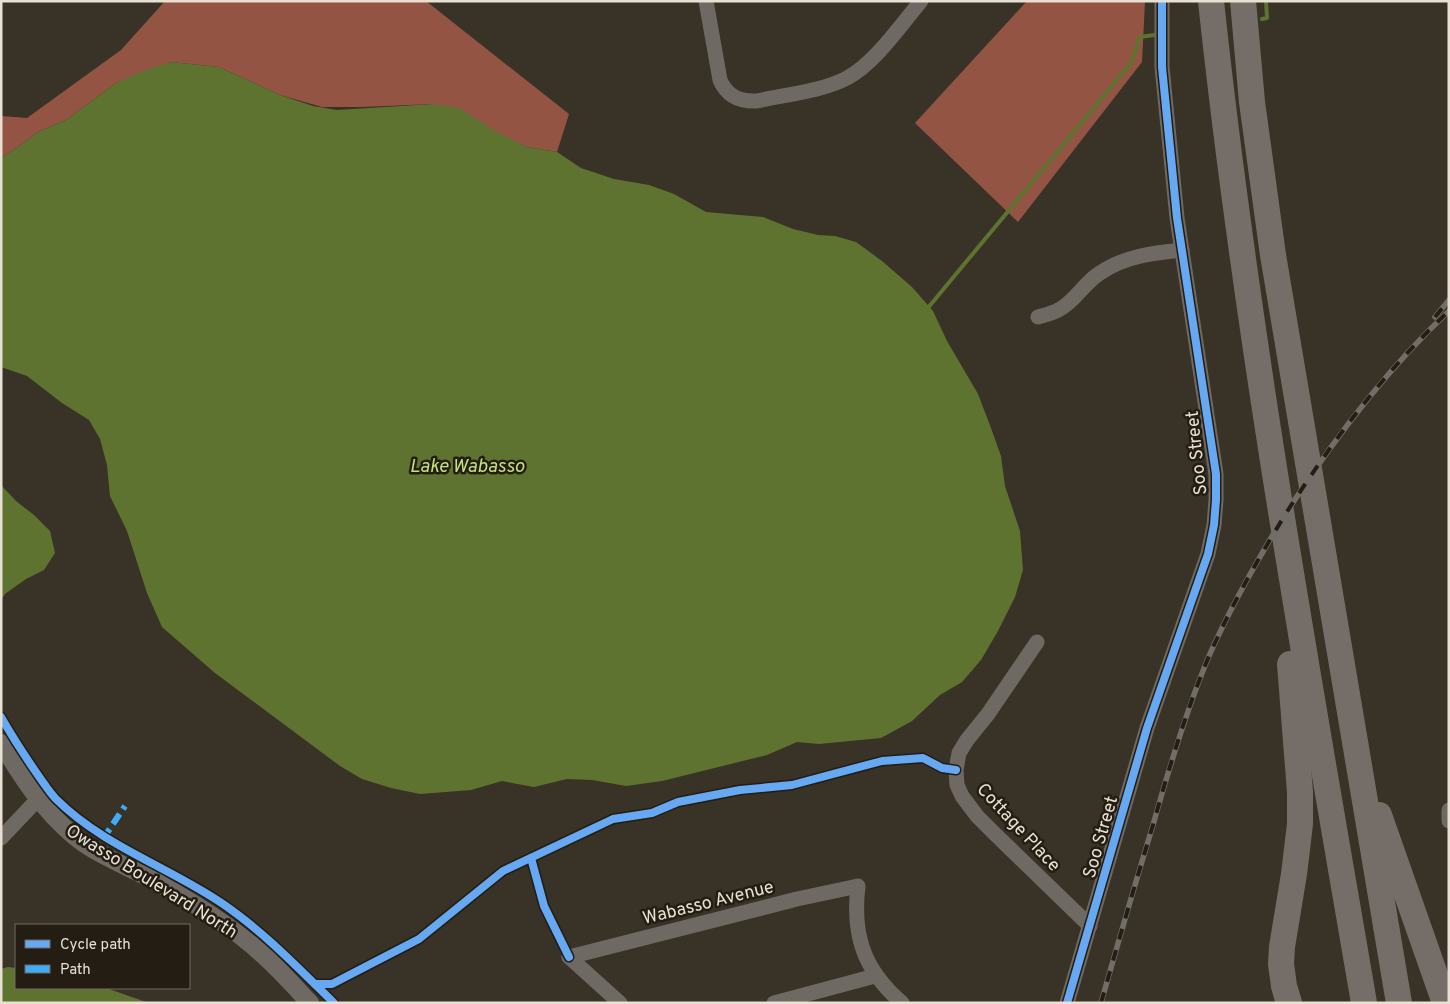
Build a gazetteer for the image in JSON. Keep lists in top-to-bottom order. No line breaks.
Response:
{"streets":{"street":["Soo Street","Cottage Place","Owasso Boulevard North","Wabasso Avenue"]},"crossings":[["Soo Street","Cottage Place"]],"water":["Lake Wabasso"],"legend":["Cycle path","Path"]}
